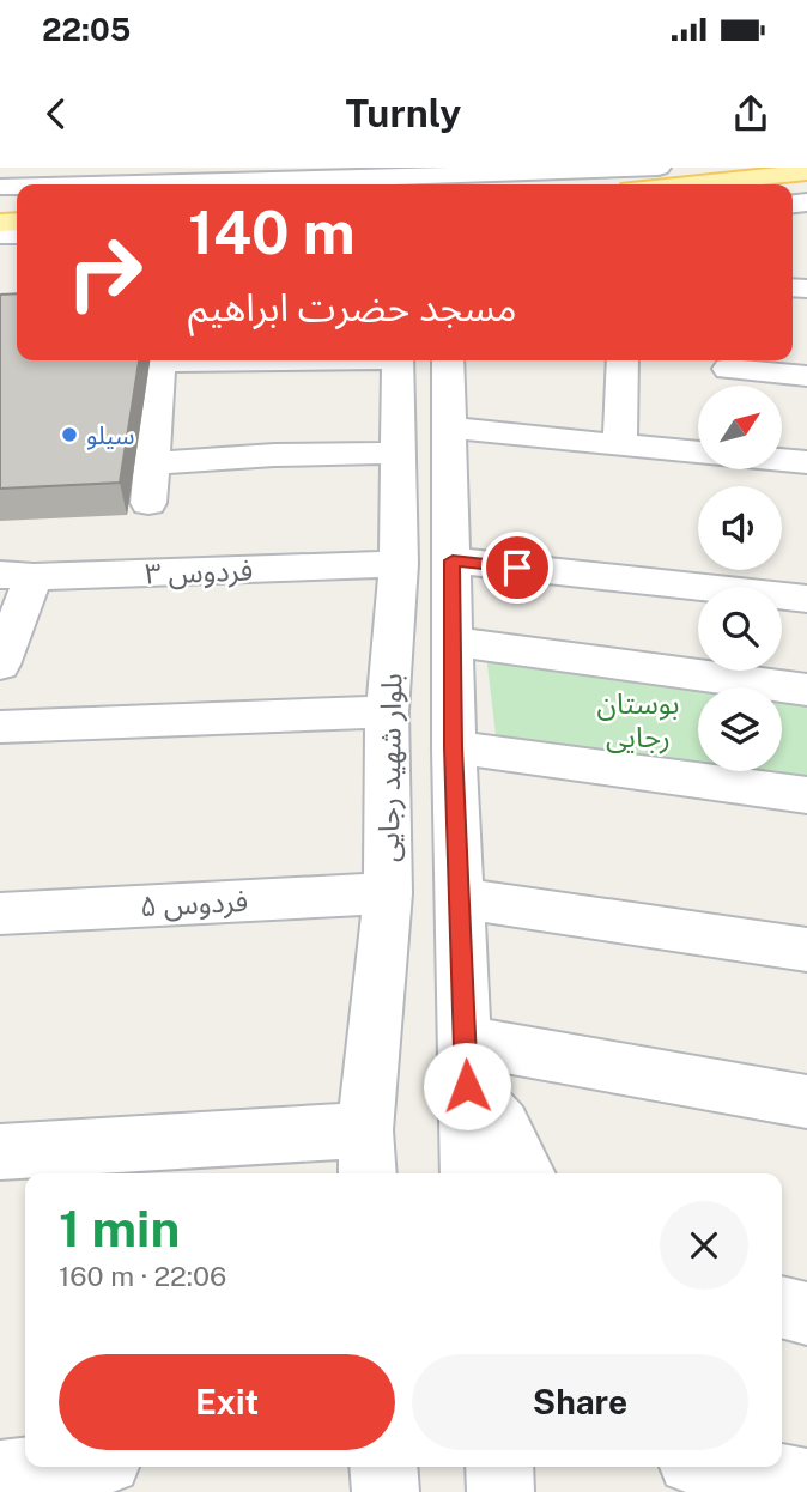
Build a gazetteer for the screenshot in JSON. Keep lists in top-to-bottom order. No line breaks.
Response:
{"streets":{"street":["فردوس ۳","بلوار شهید رجایی","فردوس ۵"]},"crossings":[["فردوس ۳","بلوار شهید رجایی"],["بلوار شهید رجایی","فردوس ۵"]],"parks":["بوستان رجایی"],"places":["سیلو"],"north":"top right","page":{"status":"22:05","header":"Turnly","turn":["140 m","مسجد حضرت ابراهیم"],"heading":["1 min","160 m · 22:06"],"buttons":["Exit","Share"]}}
